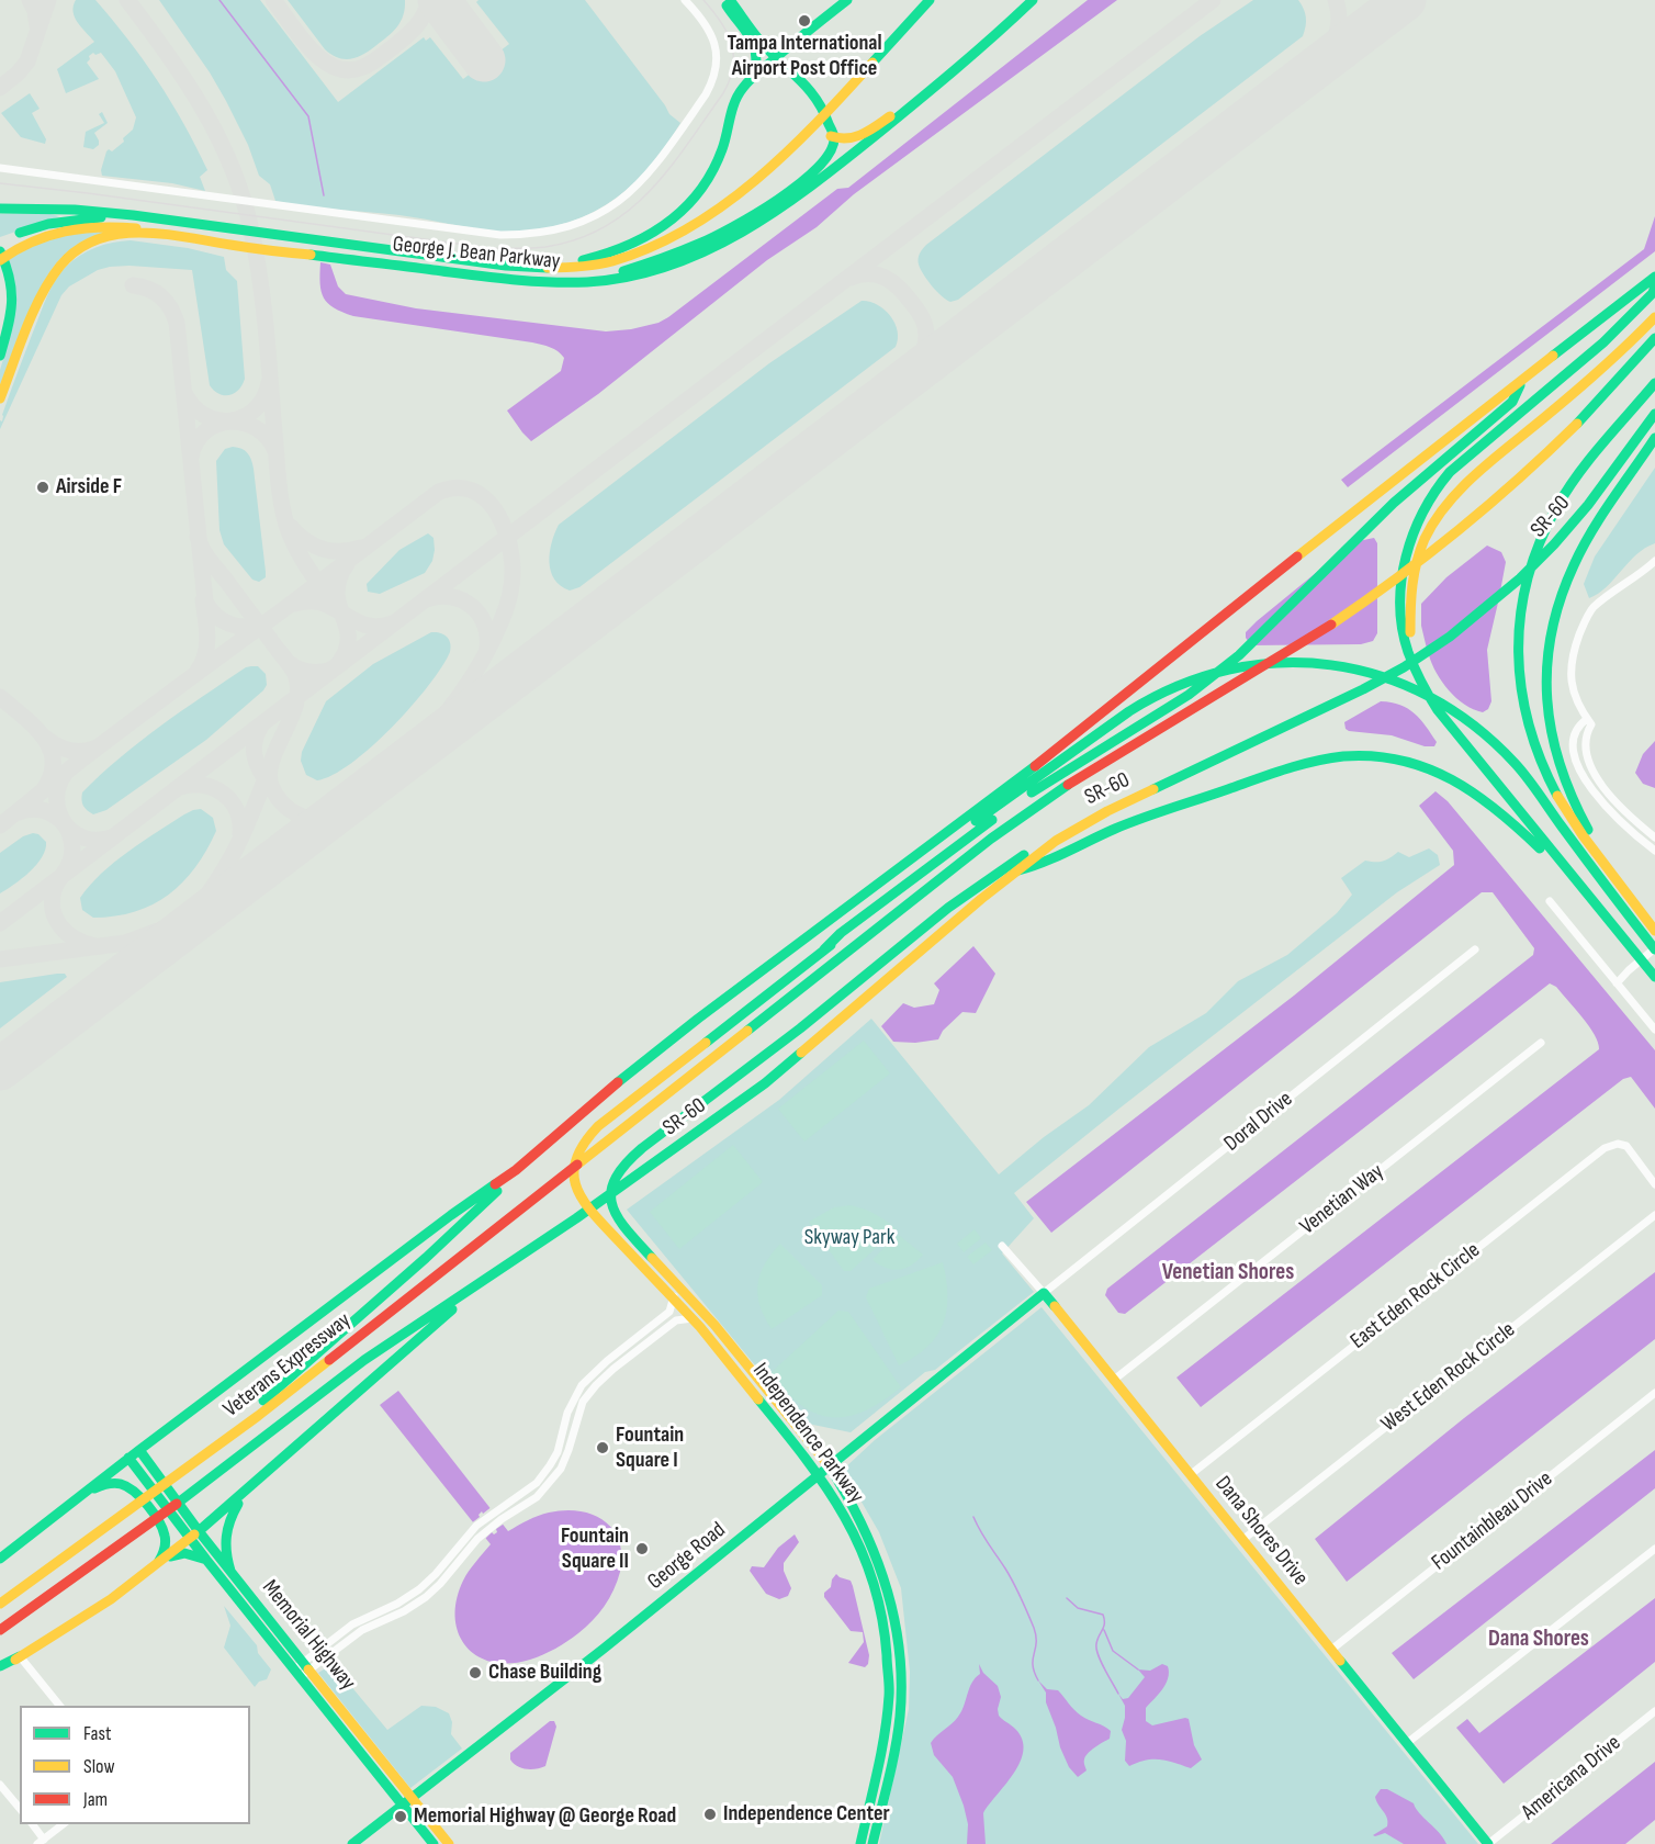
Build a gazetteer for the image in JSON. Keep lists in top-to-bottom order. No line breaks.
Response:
{"streets":{"main road":["George J. Bean Parkway","SR-60","Veterans Expressway","Independence Parkway","Dana Shores Drive","George Road","Memorial Highway"],"street":["Doral Drive","Venetian Way","East Eden Rock Circle","West Eden Rock Circle","Fountainbleau Drive","Americana Drive"]},"crossings":[["SR-60","Veterans Expressway"],["SR-60","Independence Parkway"],["Doral Drive","Dana Shores Drive"],["Doral Drive","George Road"],["Venetian Way","Dana Shores Drive"],["East Eden Rock Circle","Dana Shores Drive"],["West Eden Rock Circle","Dana Shores Drive"],["Independence Parkway","George Road"],["Fountainbleau Drive","Dana Shores Drive"],["Dana Shores Drive","George Road"],["Dana Shores Drive","Americana Drive"],["George Road","Memorial Highway"]],"districts":["Venetian Shores","Dana Shores"],"parks":["Skyway Park"],"places":["Tampa International Airport Post Office","Airside F","Fountain Square I","Fountain Square II","Chase Building","Independence Center","Memorial Highway @ George Road"],"legend":["Fast","Slow","Jam"]}
